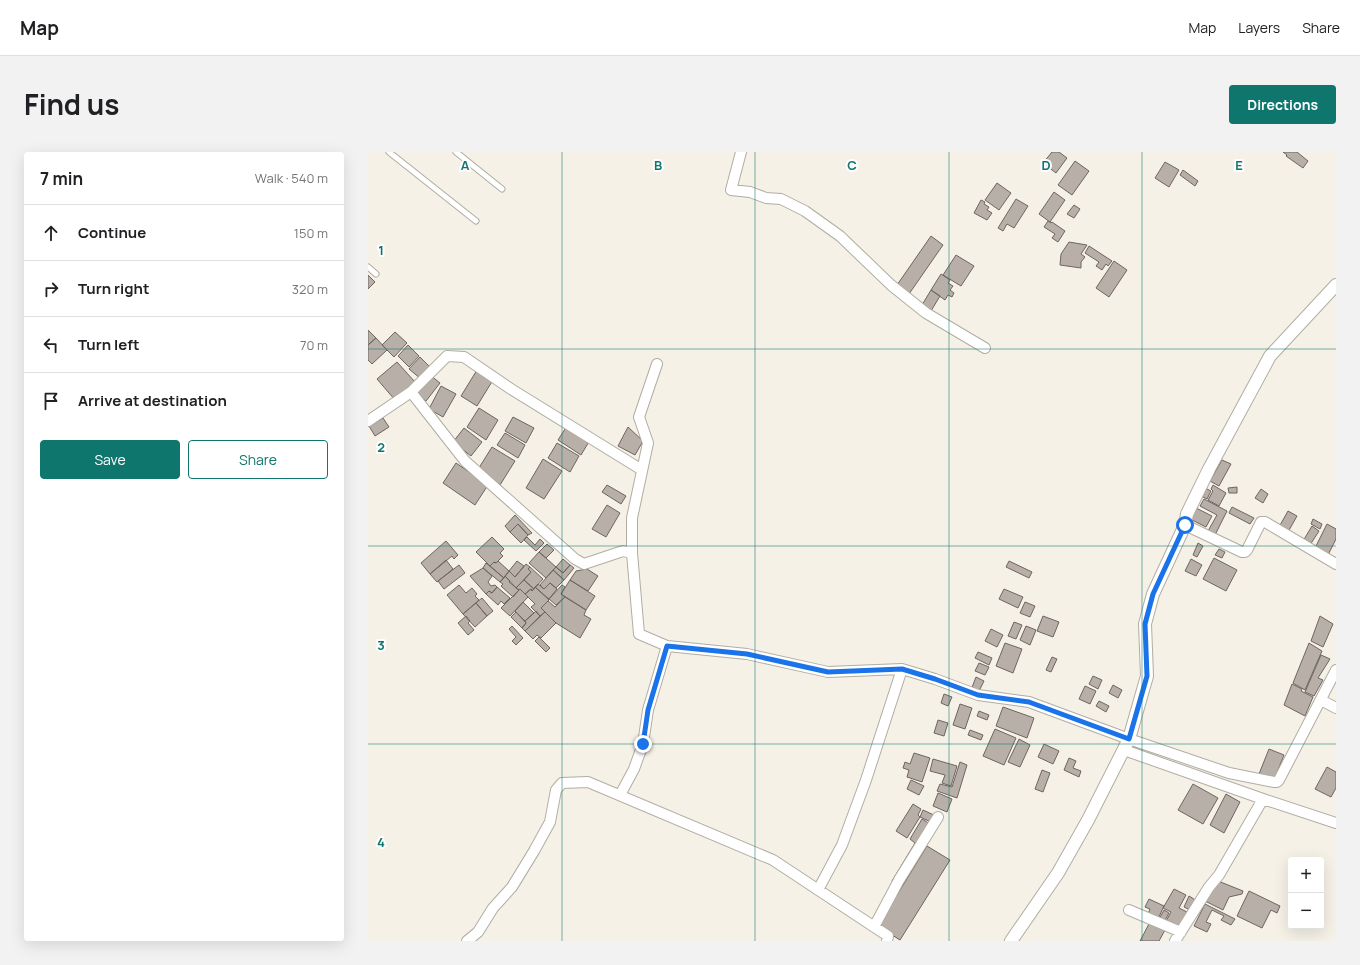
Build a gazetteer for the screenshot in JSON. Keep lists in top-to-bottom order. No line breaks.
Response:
{"page":{"header":"Map","nav":["Map","Layers","Share"],"title":"Find us","buttons":["Directions",["Save","Share"]],"heading":["7 min","Walk · 540 m"],"list":[["Continue","150 m"],["Turn right","320 m"],["Turn left","70 m"],"Arrive at destination"],"map_buttons":["+","−"]},"grid":{"columns":["A","B","C","D","E"],"rows":["1","2","3","4"]}}
